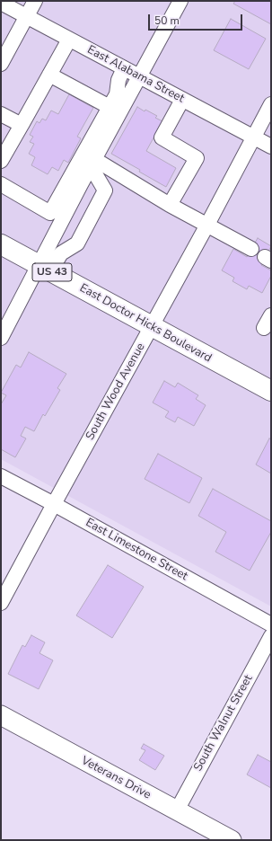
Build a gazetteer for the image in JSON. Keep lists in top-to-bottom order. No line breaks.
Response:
{"streets":{"highway":["US 43","East Doctor Hicks Boulevard"],"main road":["Veterans Drive"],"street":["East Alabama Street","South Wood Avenue","East Limestone Street","South Walnut Street"]},"crossings":[["East Alabama Street","South Wood Avenue"],["East Doctor Hicks Boulevard","South Wood Avenue"],["South Wood Avenue","East Limestone Street"],["South Walnut Street","Veterans Drive"]],"scale_bar":"50 m"}
